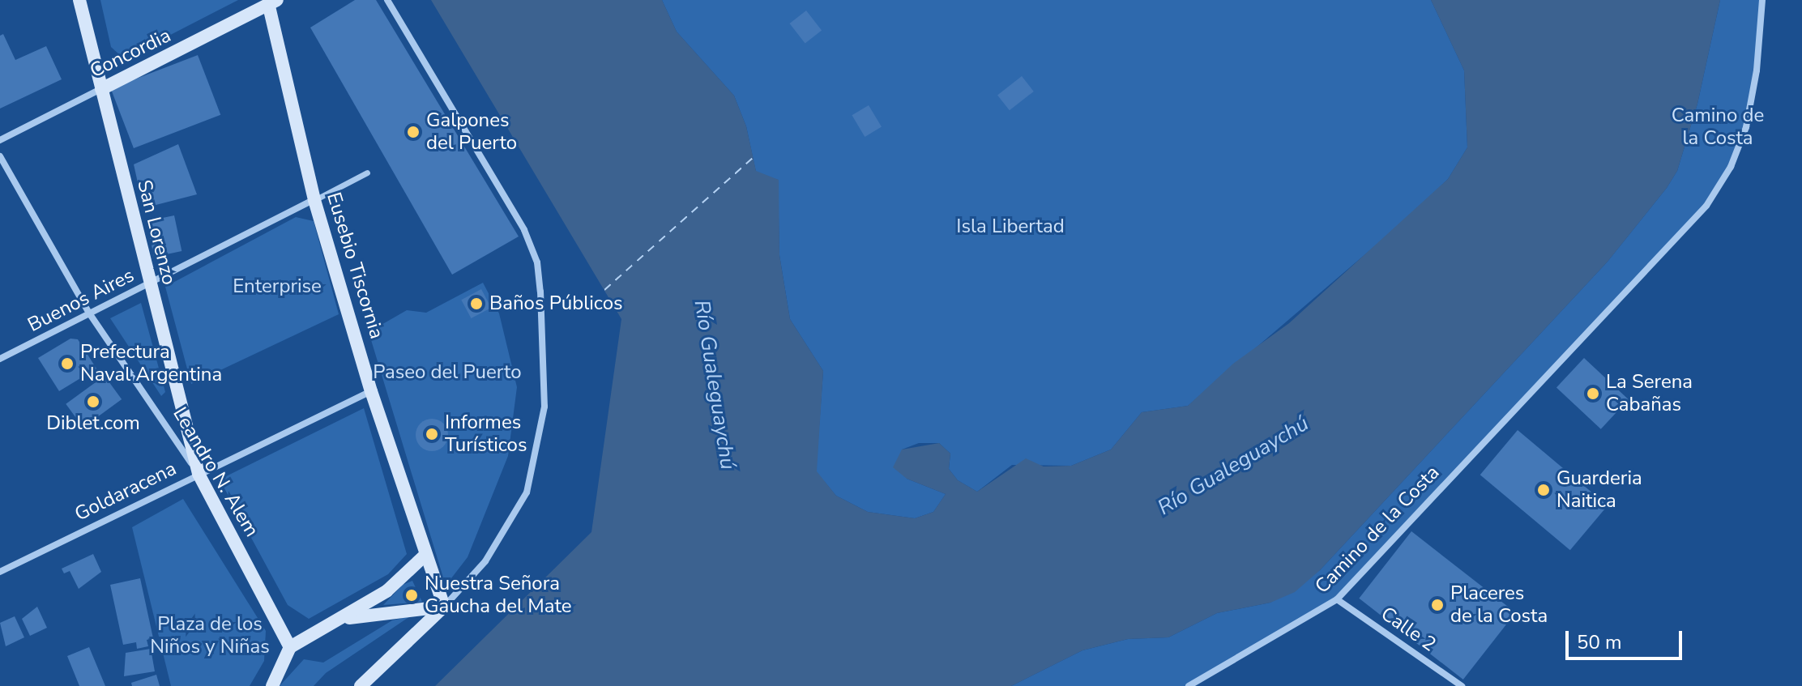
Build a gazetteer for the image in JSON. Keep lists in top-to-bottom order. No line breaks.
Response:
{"streets":{"main road":["Concordia","San Lorenzo","Eusebio Tiscornia","Leandro N. Alem"],"street":["Buenos Aires","Goldaracena","Camino de la Costa","Calle 2"]},"crossings":[["Concordia","San Lorenzo"],["Concordia","Eusebio Tiscornia"],["San Lorenzo","Buenos Aires"],["San Lorenzo","Leandro N. Alem"],["San Lorenzo","Goldaracena"],["Eusebio Tiscornia","Buenos Aires"],["Eusebio Tiscornia","Goldaracena"],["Buenos Aires","Leandro N. Alem"],["Leandro N. Alem","Goldaracena"],["Camino de la Costa","Calle 2"]],"water":["Río Gualeguaychú"],"parks":["Camino de la Costa","Isla Libertad","Enterprise","Paseo del Puerto","Plaza de los Niños y Niñas"],"places":["Galpones del Puerto","Baños Públicos","Prefectura Naval Argentina","La Serena Cabañas","Diblet.com","Informes Turísticos","Guarderia Naitica","Nuestra Señora Gaucha del Mate","Placeres de la Costa"],"scale_bar":"50 m"}
